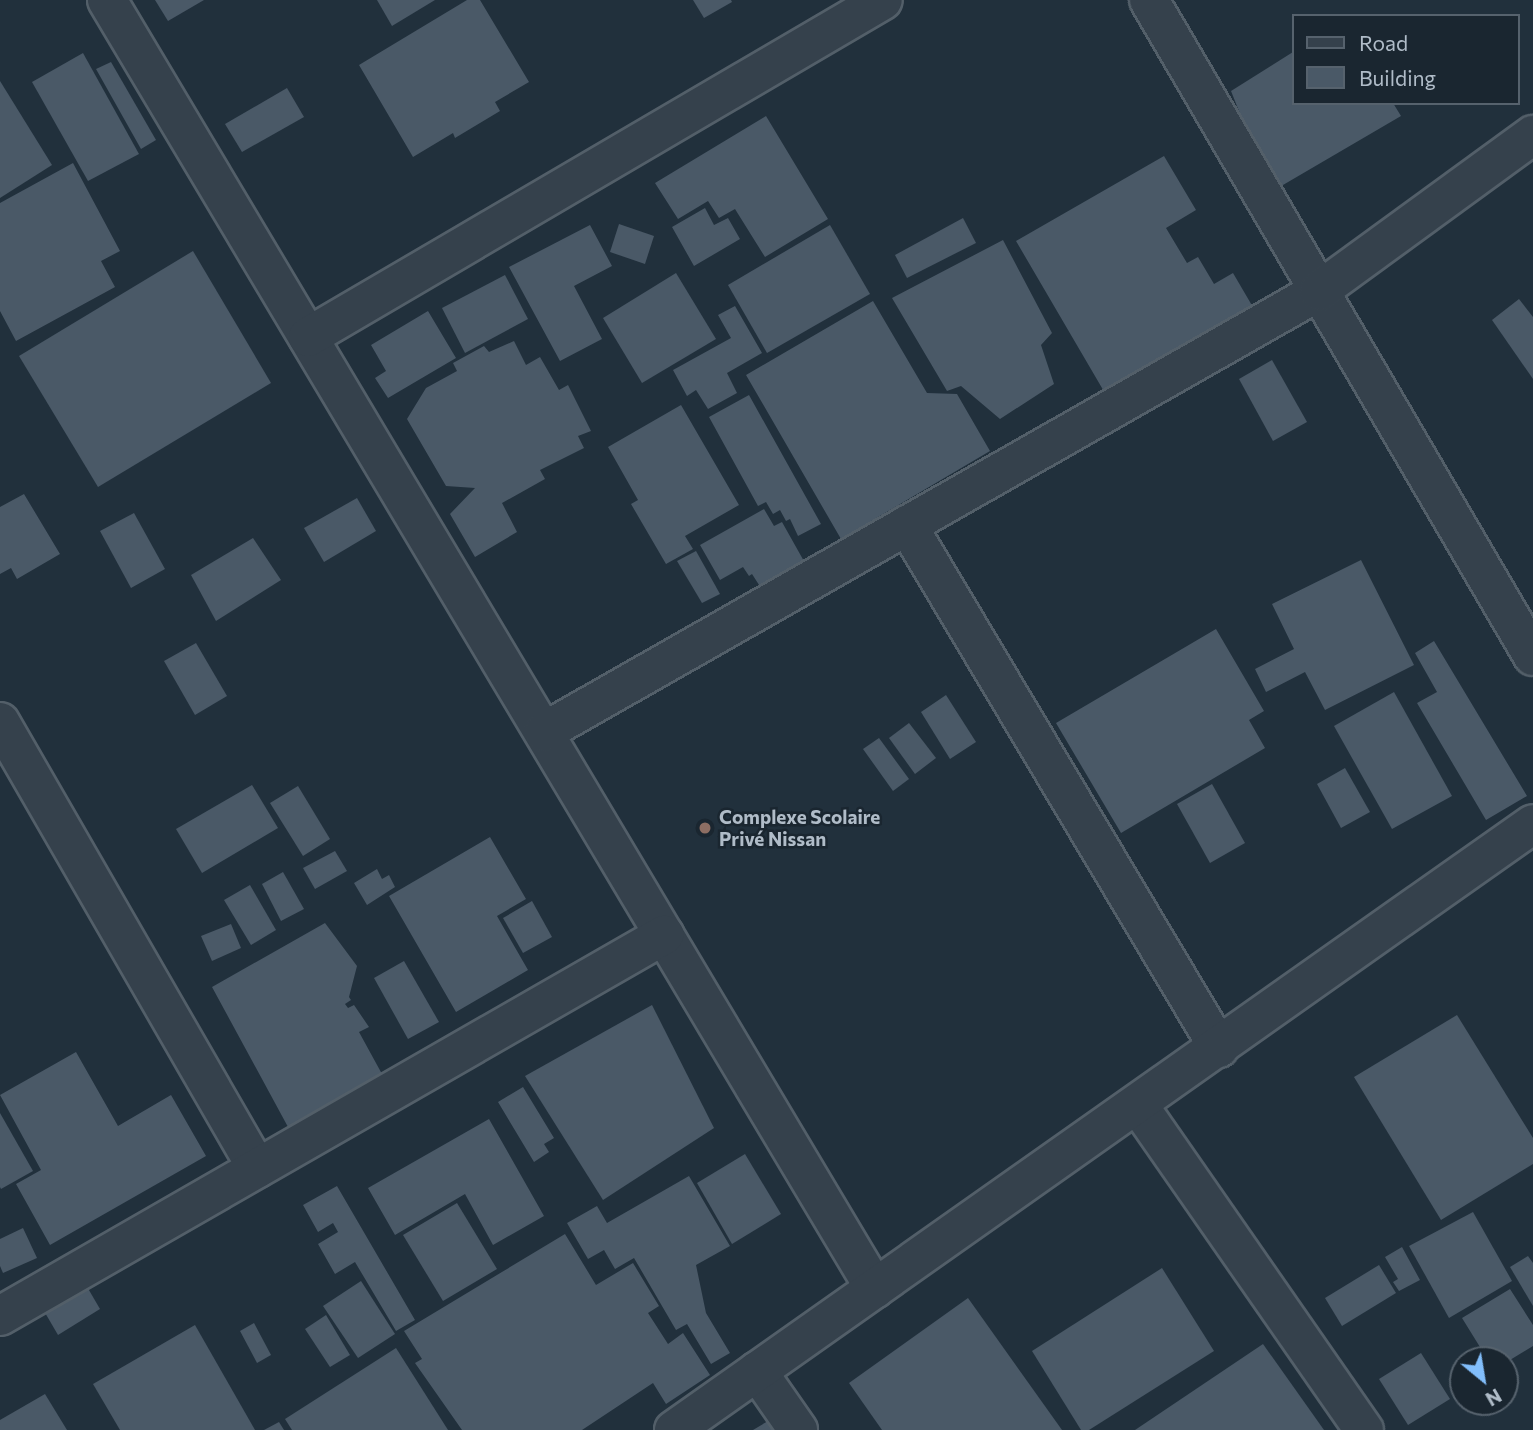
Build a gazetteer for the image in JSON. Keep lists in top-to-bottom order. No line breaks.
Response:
{"places":["Complexe Scolaire Privé Nissan"],"legend":["Road","Building"],"north":"bottom right"}
